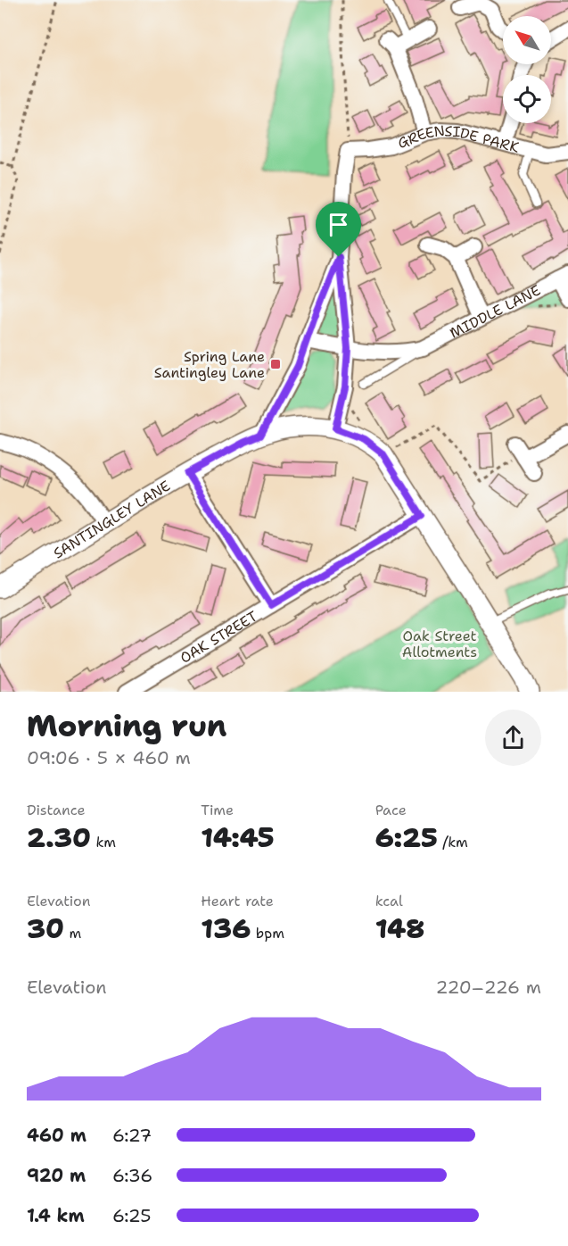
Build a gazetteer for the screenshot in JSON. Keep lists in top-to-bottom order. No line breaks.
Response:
{"streets":{"street":["GREENSIDE PARK","MIDDLE LANE","SANTINGLEY LANE","OAK STREET"]},"crossings":[["SANTINGLEY LANE","OAK STREET"]],"parks":["Oak Street Allotments"],"places":{"transit":["Spring Lane Santingley Lane"]},"north":"top left","page":{"heading":["Morning run","09:06 · 5 × 460 m"],"stats":[["Distance","2.30 km"],["Time","14:45"],["Pace","6:25 /km"],["Elevation","30 m"],["Heart rate","136 bpm"],["kcal","148"]],"chart":["Elevation","220–226 m"],"list":[{"name":"460 m","note":"6:27"},{"name":"920 m","note":"6:36"},{"name":"1.4 km","note":"6:25"}]}}
